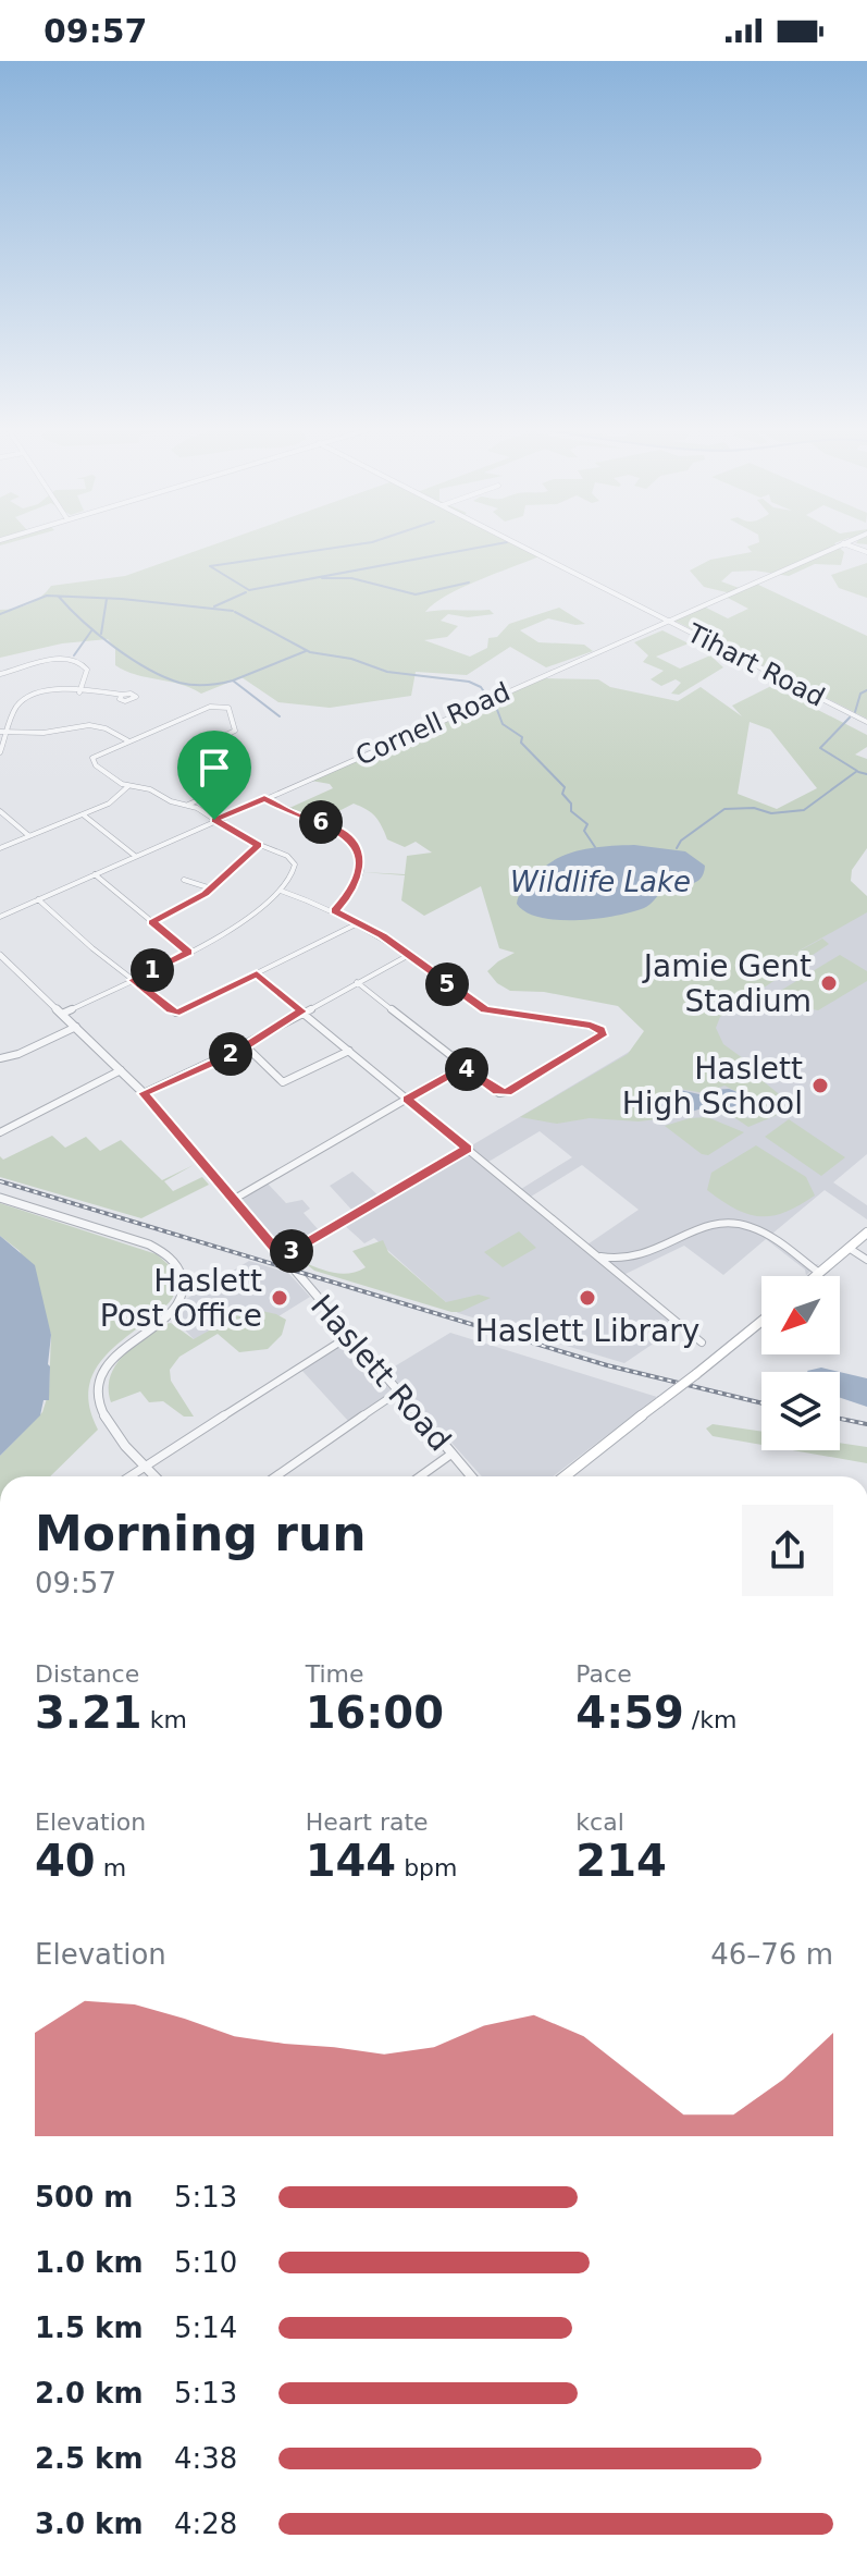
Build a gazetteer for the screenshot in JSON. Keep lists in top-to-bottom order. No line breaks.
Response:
{"streets":{"street":["Tihart Road","Cornell Road","Haslett Road"]},"crossings":[["Tihart Road","Cornell Road"]],"water":["Wildlife Lake"],"places":["Jamie Gent Stadium","Haslett High School","Haslett Post Office","Haslett Library"],"north":"bottom left","page":{"status":"09:57","pins":["6","1","5","2","4","3"],"heading":["Morning run","09:57"],"stats":[["Distance","3.21 km"],["Time","16:00"],["Pace","4:59 /km"],["Elevation","40 m"],["Heart rate","144 bpm"],["kcal","214"]],"chart":["Elevation","46–76 m"],"list":[{"name":"500 m","note":"5:13"},{"name":"1.0 km","note":"5:10"},{"name":"1.5 km","note":"5:14"},{"name":"2.0 km","note":"5:13"},{"name":"2.5 km","note":"4:38"},{"name":"3.0 km","note":"4:28"}]}}
